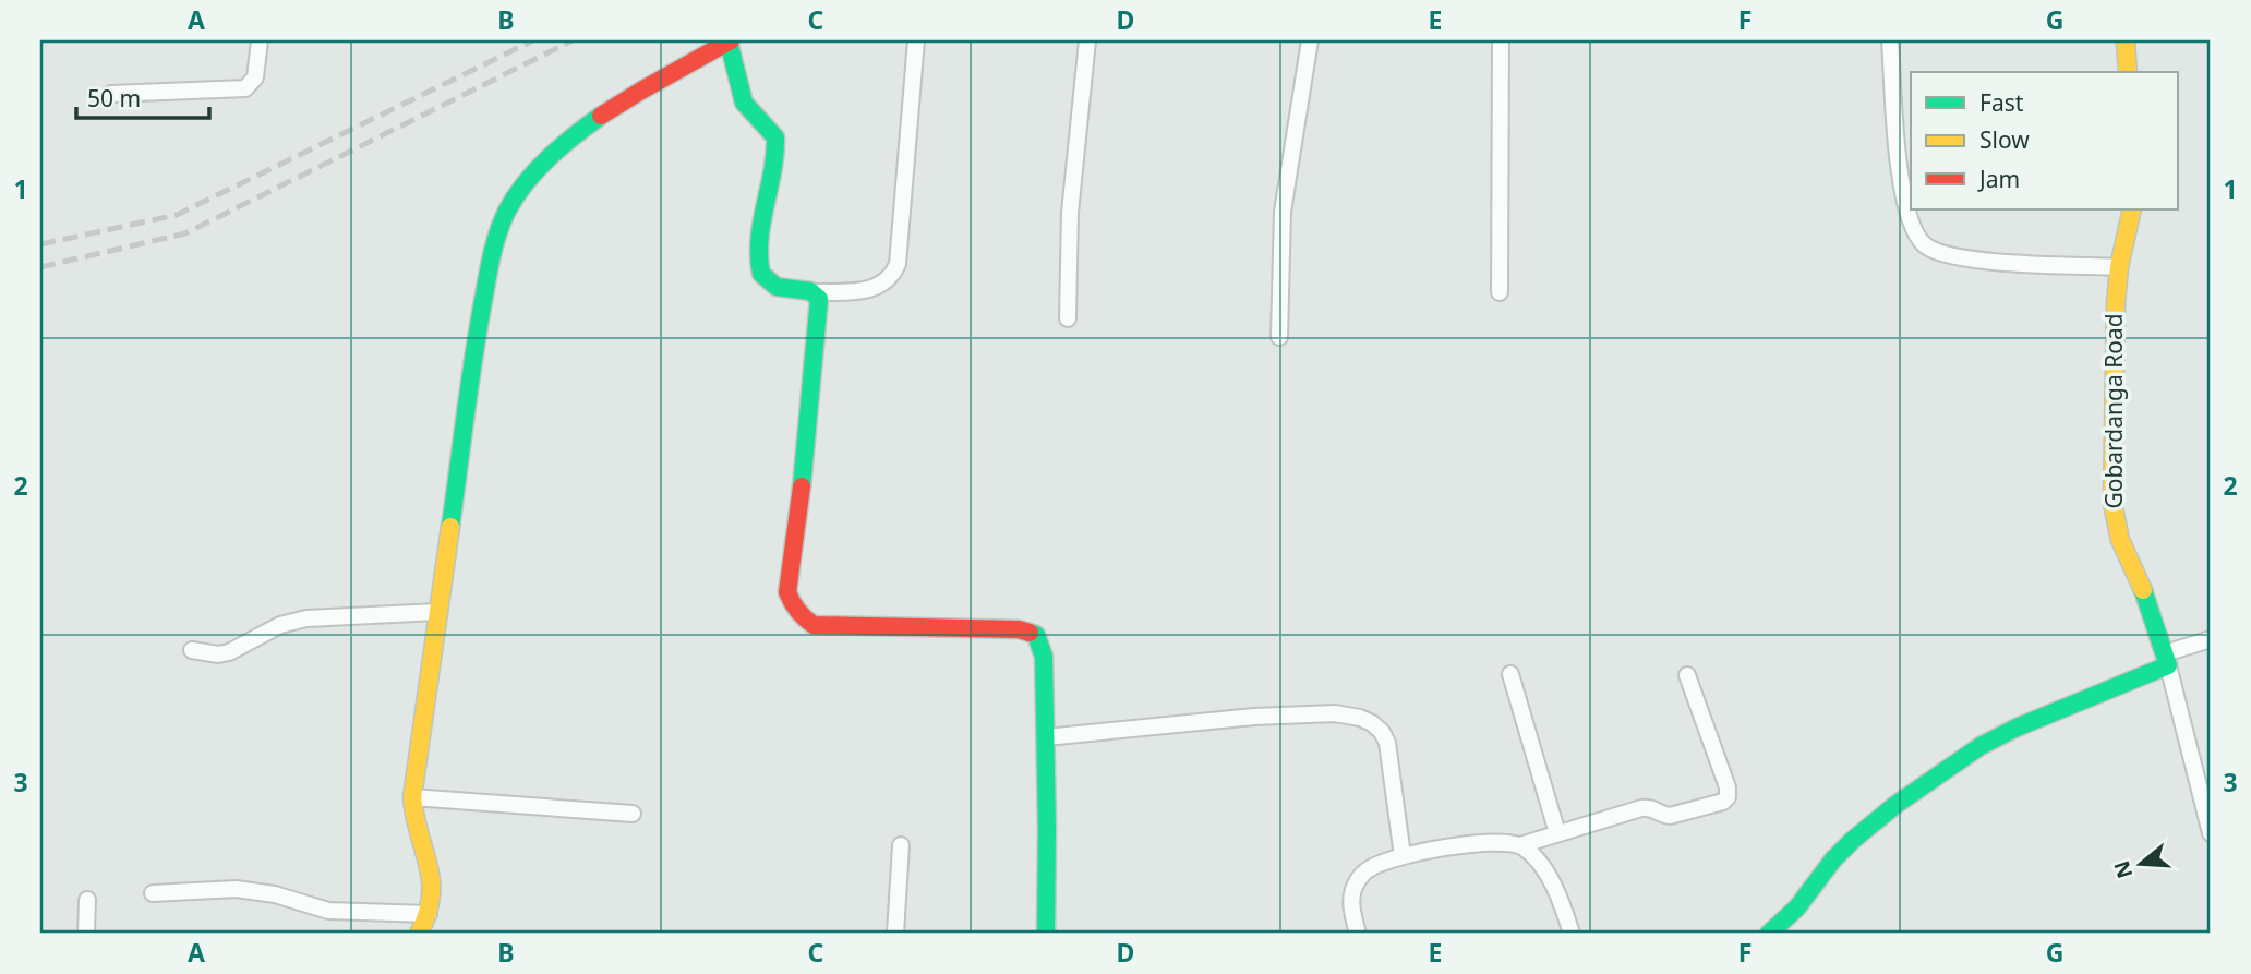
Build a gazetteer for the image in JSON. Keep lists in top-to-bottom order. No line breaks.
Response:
{"streets":{"street":["Gobardanga Road"]},"legend":["Fast","Slow","Jam"],"scale_bar":"50 m","north":"left","grid":{"columns":["A","B","C","D","E","F","G"],"rows":["1","2","3"]}}
